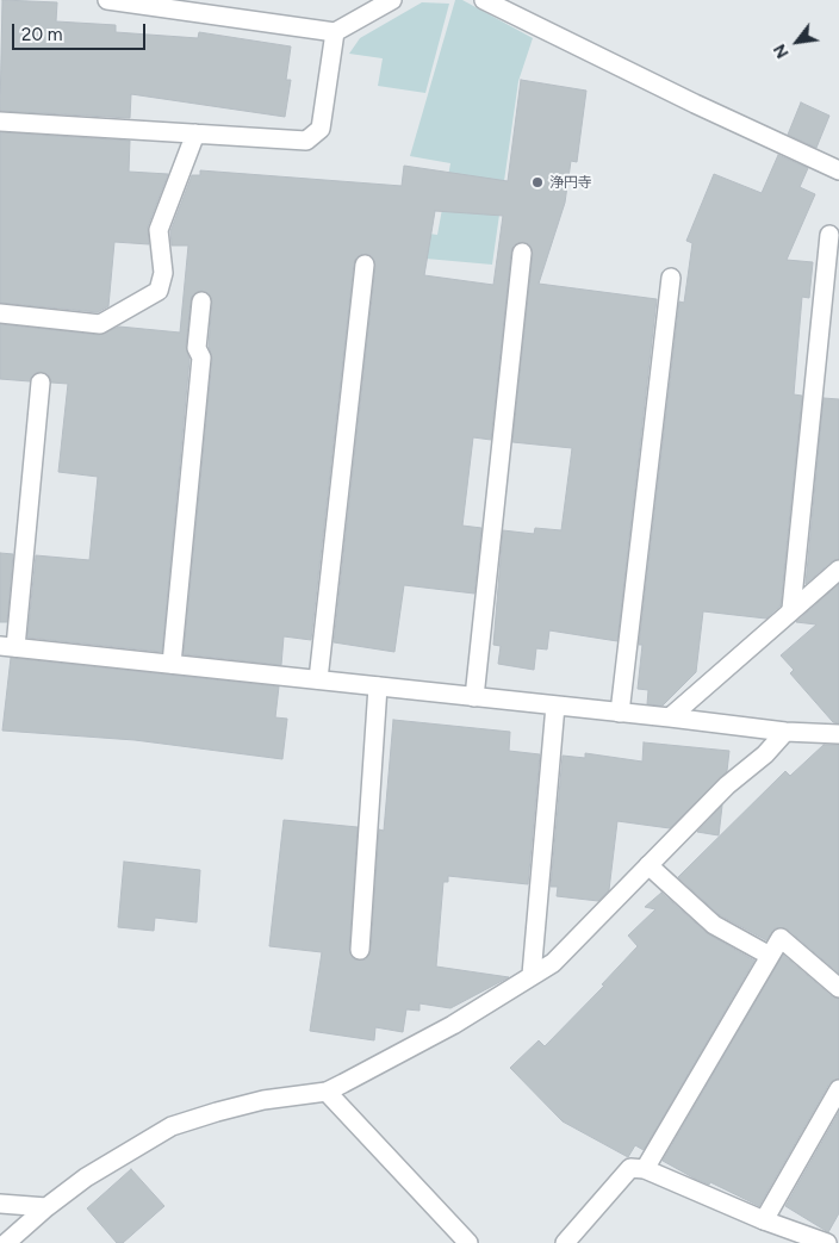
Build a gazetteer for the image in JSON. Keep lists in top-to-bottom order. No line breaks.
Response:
{"places":["浄円寺"],"scale_bar":"20 m","north":"bottom left"}
